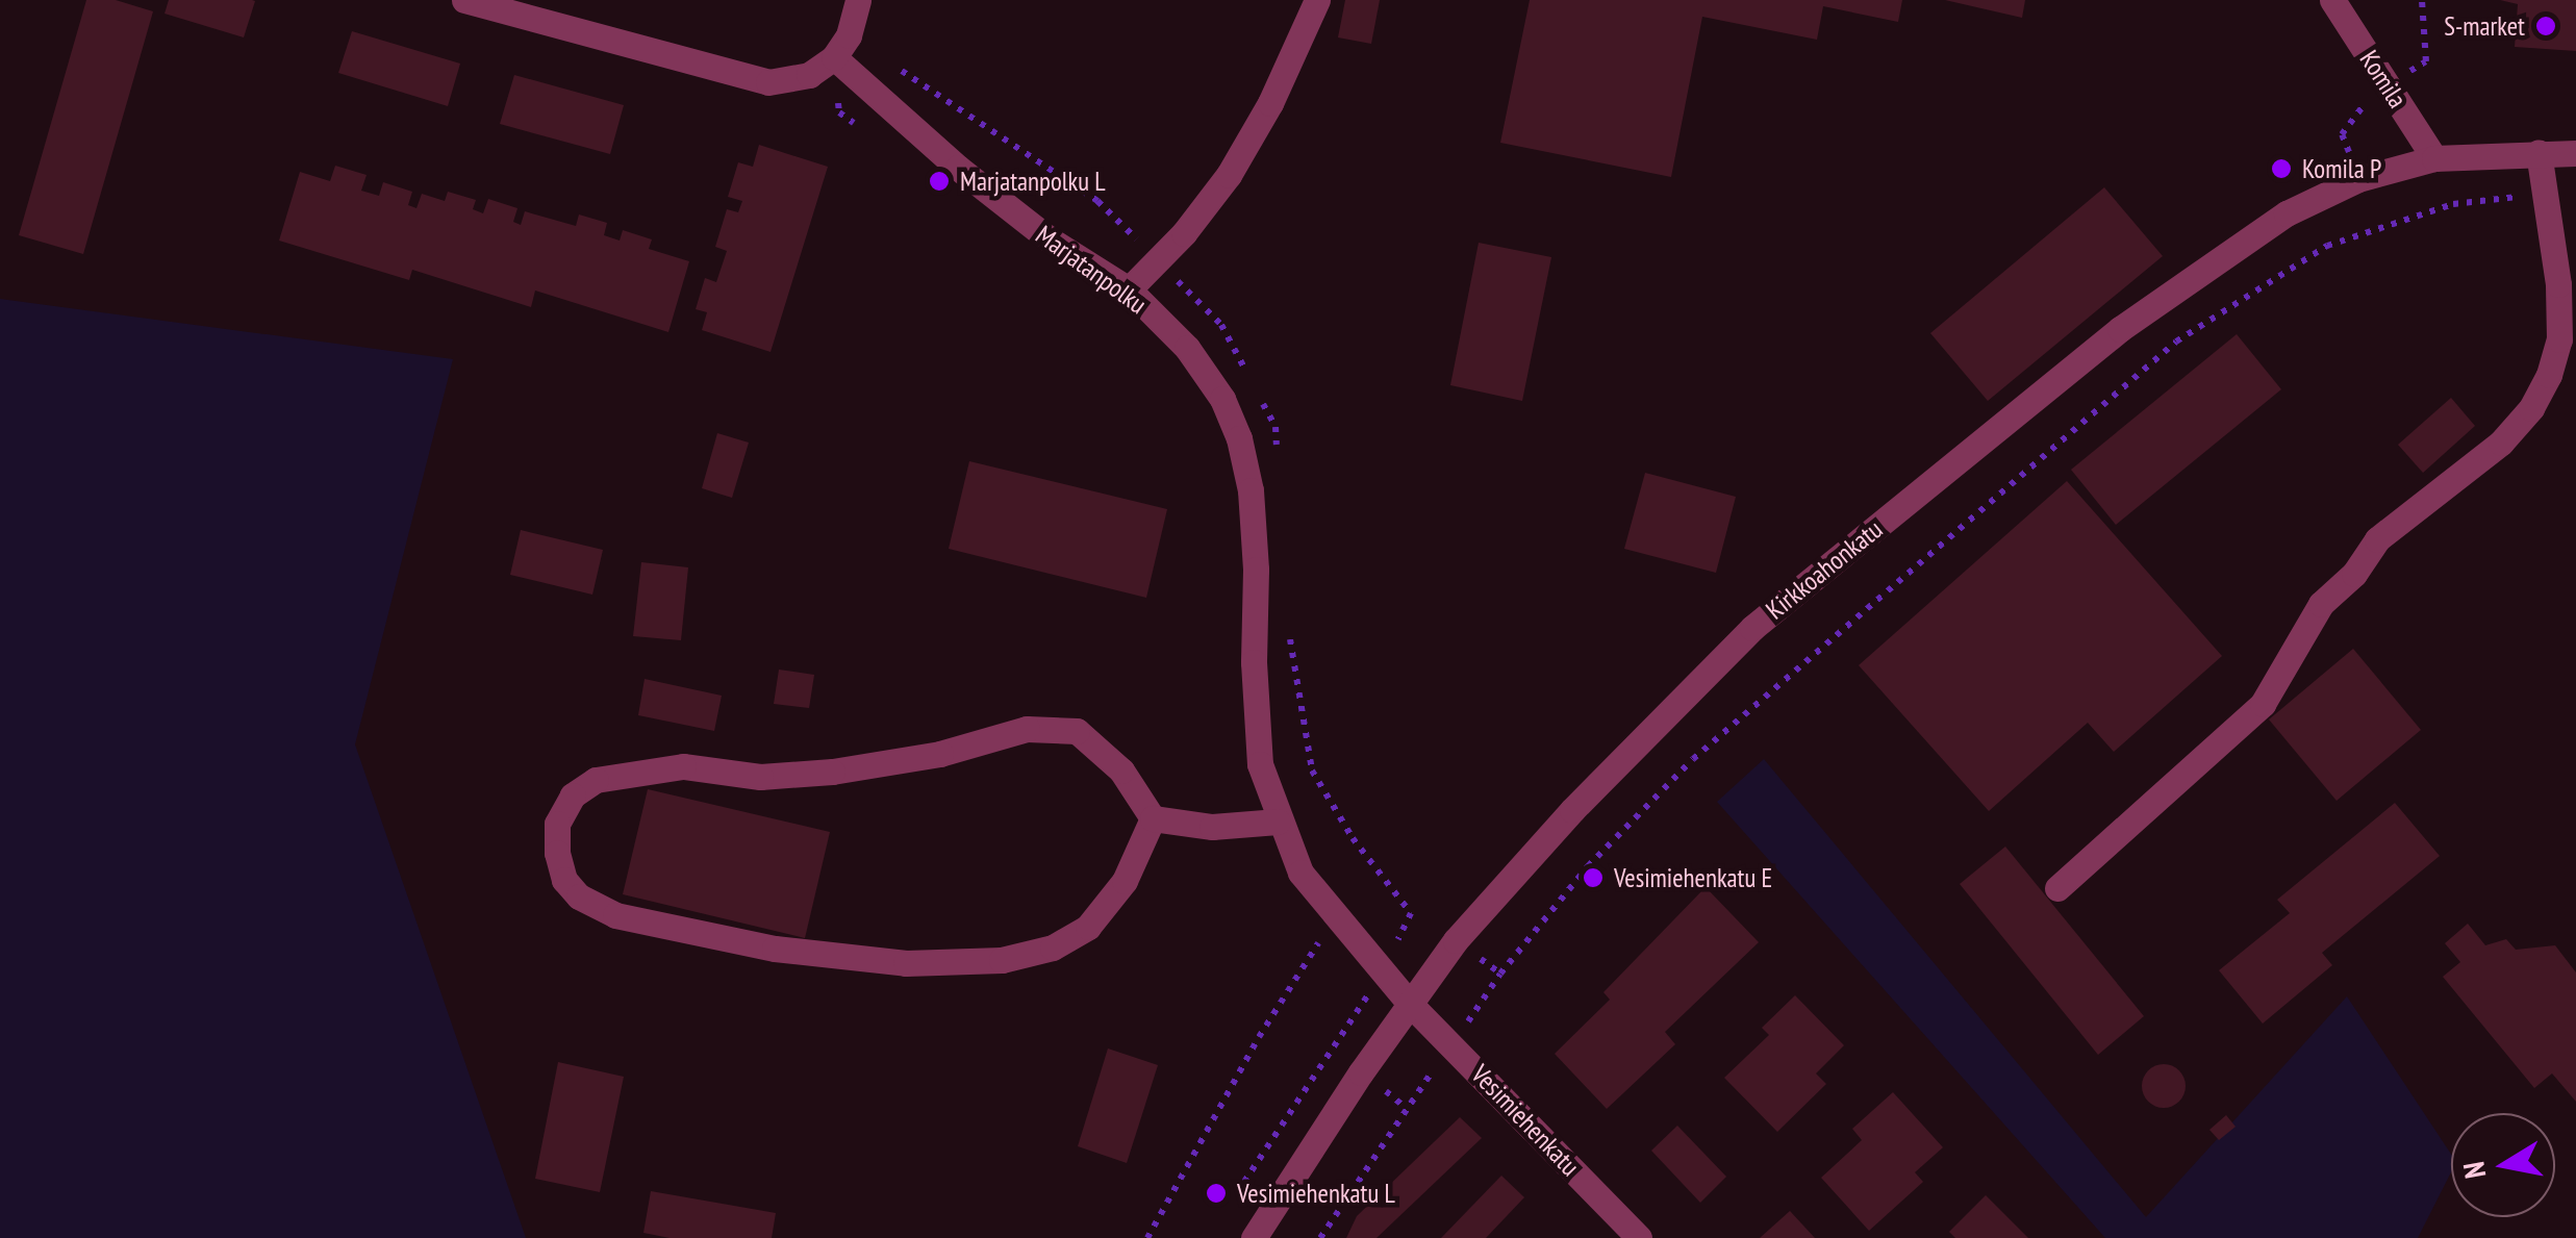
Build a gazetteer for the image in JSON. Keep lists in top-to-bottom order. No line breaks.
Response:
{"streets":{"street":["Komila","Marjatanpolku","Kirkkoahonkatu","Vesimiehenkatu"]},"crossings":[["Komila","Kirkkoahonkatu"],["Marjatanpolku","Kirkkoahonkatu"],["Marjatanpolku","Vesimiehenkatu"],["Kirkkoahonkatu","Vesimiehenkatu"]],"places":["S-market","Komila P","Marjatanpolku L","Vesimiehenkatu E","Vesimiehenkatu L"],"north":"left"}
